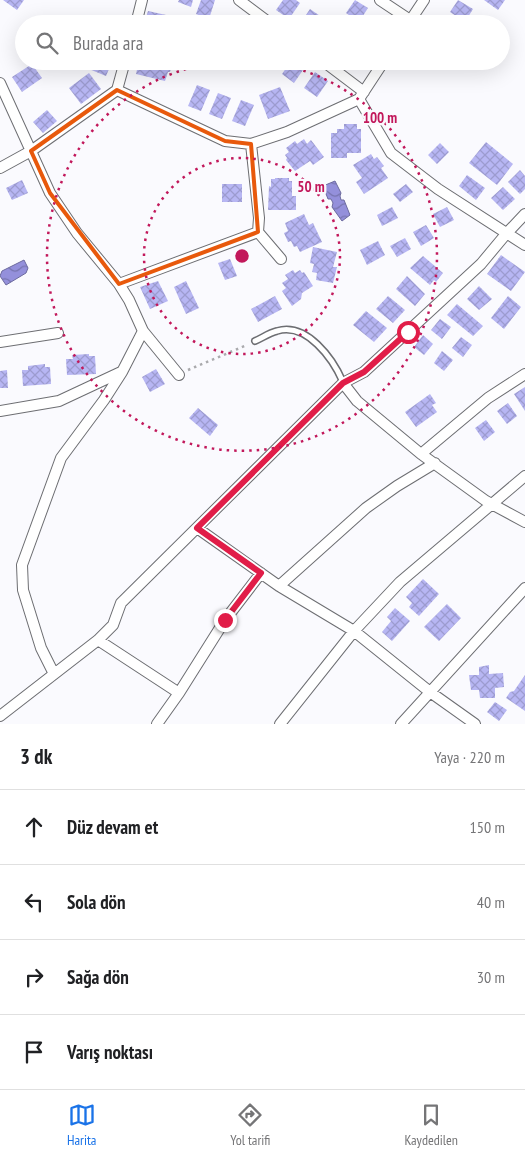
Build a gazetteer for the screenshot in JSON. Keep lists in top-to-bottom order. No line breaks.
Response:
{"page":{"search":"Burada ara","heading":["3 dk","Yaya · 220 m"],"list":[["Düz devam et","150 m"],["Sola dön","40 m"],["Sağa dön","30 m"],"Varış noktası"],"nav":["Harita","Yol tarifi","Kaydedilen"]},"rings":["100 m","50 m"]}
